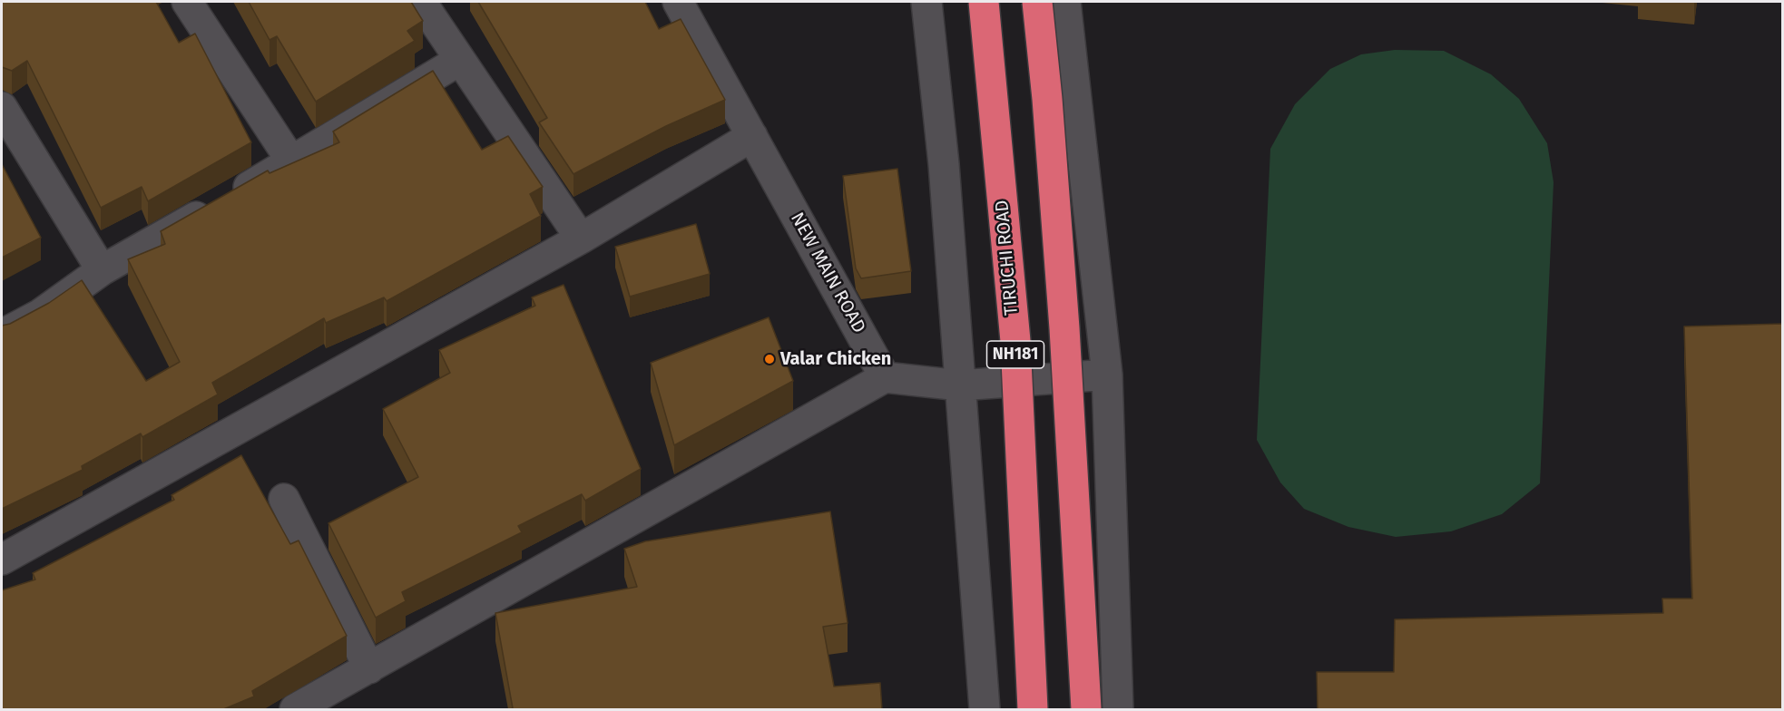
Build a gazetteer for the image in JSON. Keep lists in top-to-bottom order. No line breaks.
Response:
{"streets":{"highway":["TIRUCHI ROAD","NH181"],"street":["NEW MAIN ROAD"]},"places":["Valar Chicken"]}
